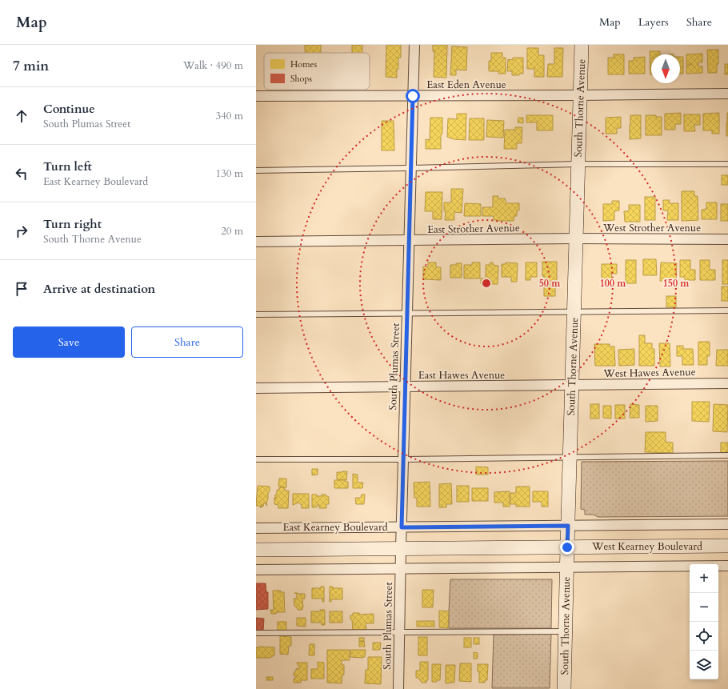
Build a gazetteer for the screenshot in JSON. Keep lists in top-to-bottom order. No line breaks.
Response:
{"streets":{"main road":["South Thorne Avenue","West Kearney Boulevard"],"street":["East Eden Avenue","West Strother Avenue","East Strother Avenue","South Plumas Street","West Hawes Avenue","East Hawes Avenue","East Kearney Boulevard"]},"crossings":[["East Eden Avenue","South Thorne Avenue"],["East Eden Avenue","South Plumas Street"],["South Thorne Avenue","West Strother Avenue"],["South Thorne Avenue","East Strother Avenue"],["South Thorne Avenue","West Hawes Avenue"],["South Thorne Avenue","East Hawes Avenue"],["South Thorne Avenue","East Kearney Boulevard"],["South Thorne Avenue","West Kearney Boulevard"],["West Strother Avenue","East Strother Avenue"],["East Strother Avenue","South Plumas Street"],["South Plumas Street","East Hawes Avenue"],["South Plumas Street","East Kearney Boulevard"],["West Hawes Avenue","East Hawes Avenue"],["East Kearney Boulevard","West Kearney Boulevard"]],"legend":["Homes","Shops"],"north":"bottom","page":{"header":"Map","nav":["Map","Layers","Share"],"heading":["7 min","Walk · 490 m"],"list":[["Continue","South Plumas Street","340 m"],["Turn left","East Kearney Boulevard","130 m"],["Turn right","South Thorne Avenue","20 m"],"Arrive at destination"],"buttons":["Save","Share"],"map_buttons":["+","−"]},"rings":["50 m","100 m","150 m"]}
